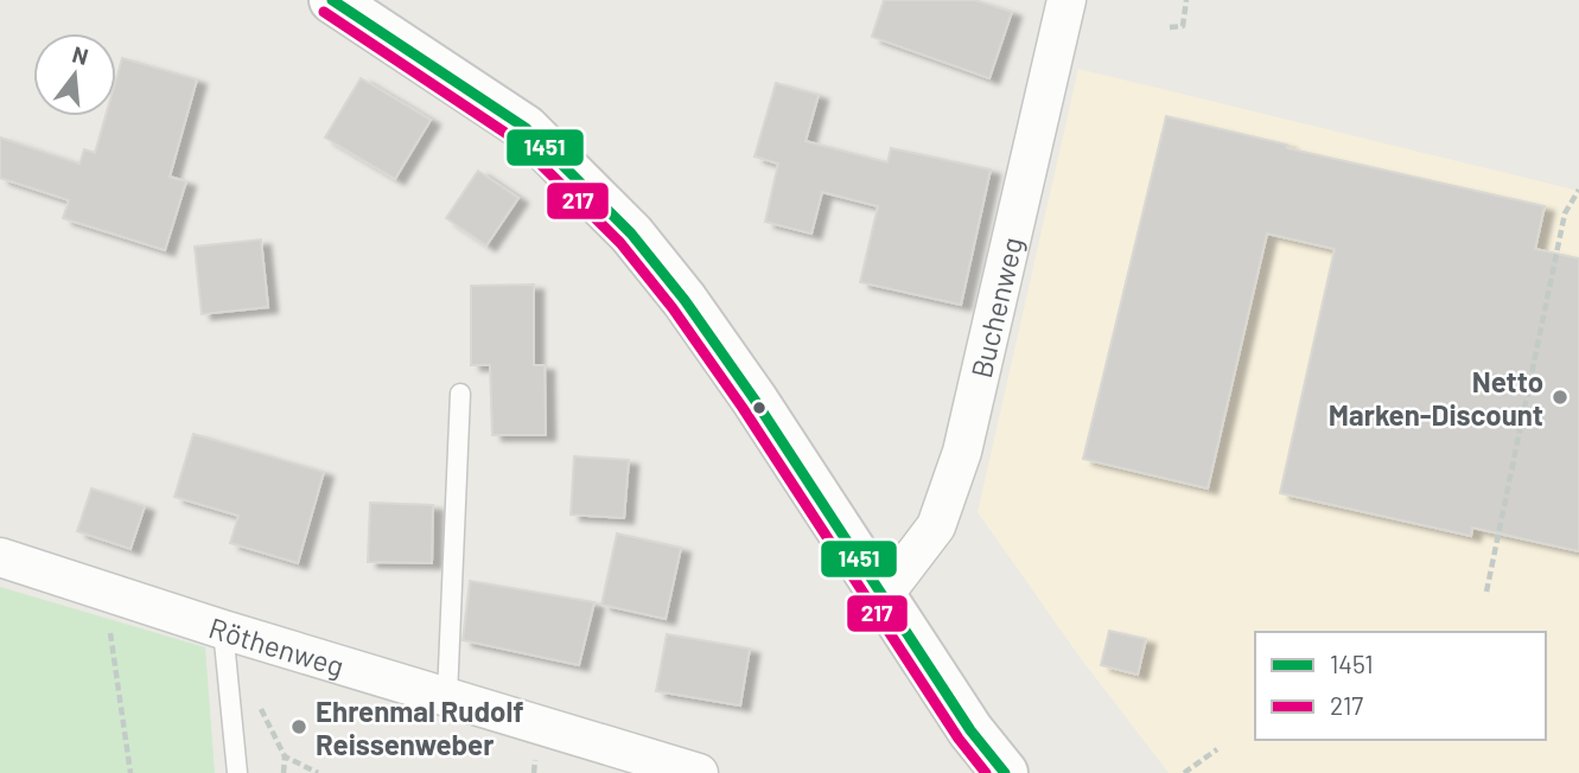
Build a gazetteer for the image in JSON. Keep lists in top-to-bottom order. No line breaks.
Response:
{"streets":{"street":["Buchenweg","Röthenweg"]},"places":["Netto Marken-Discount","Ehrenmal Rudolf Reissenweber"],"lines":["transit line 1451","transit line 217"],"legend":["1451","217"],"north":"top"}
